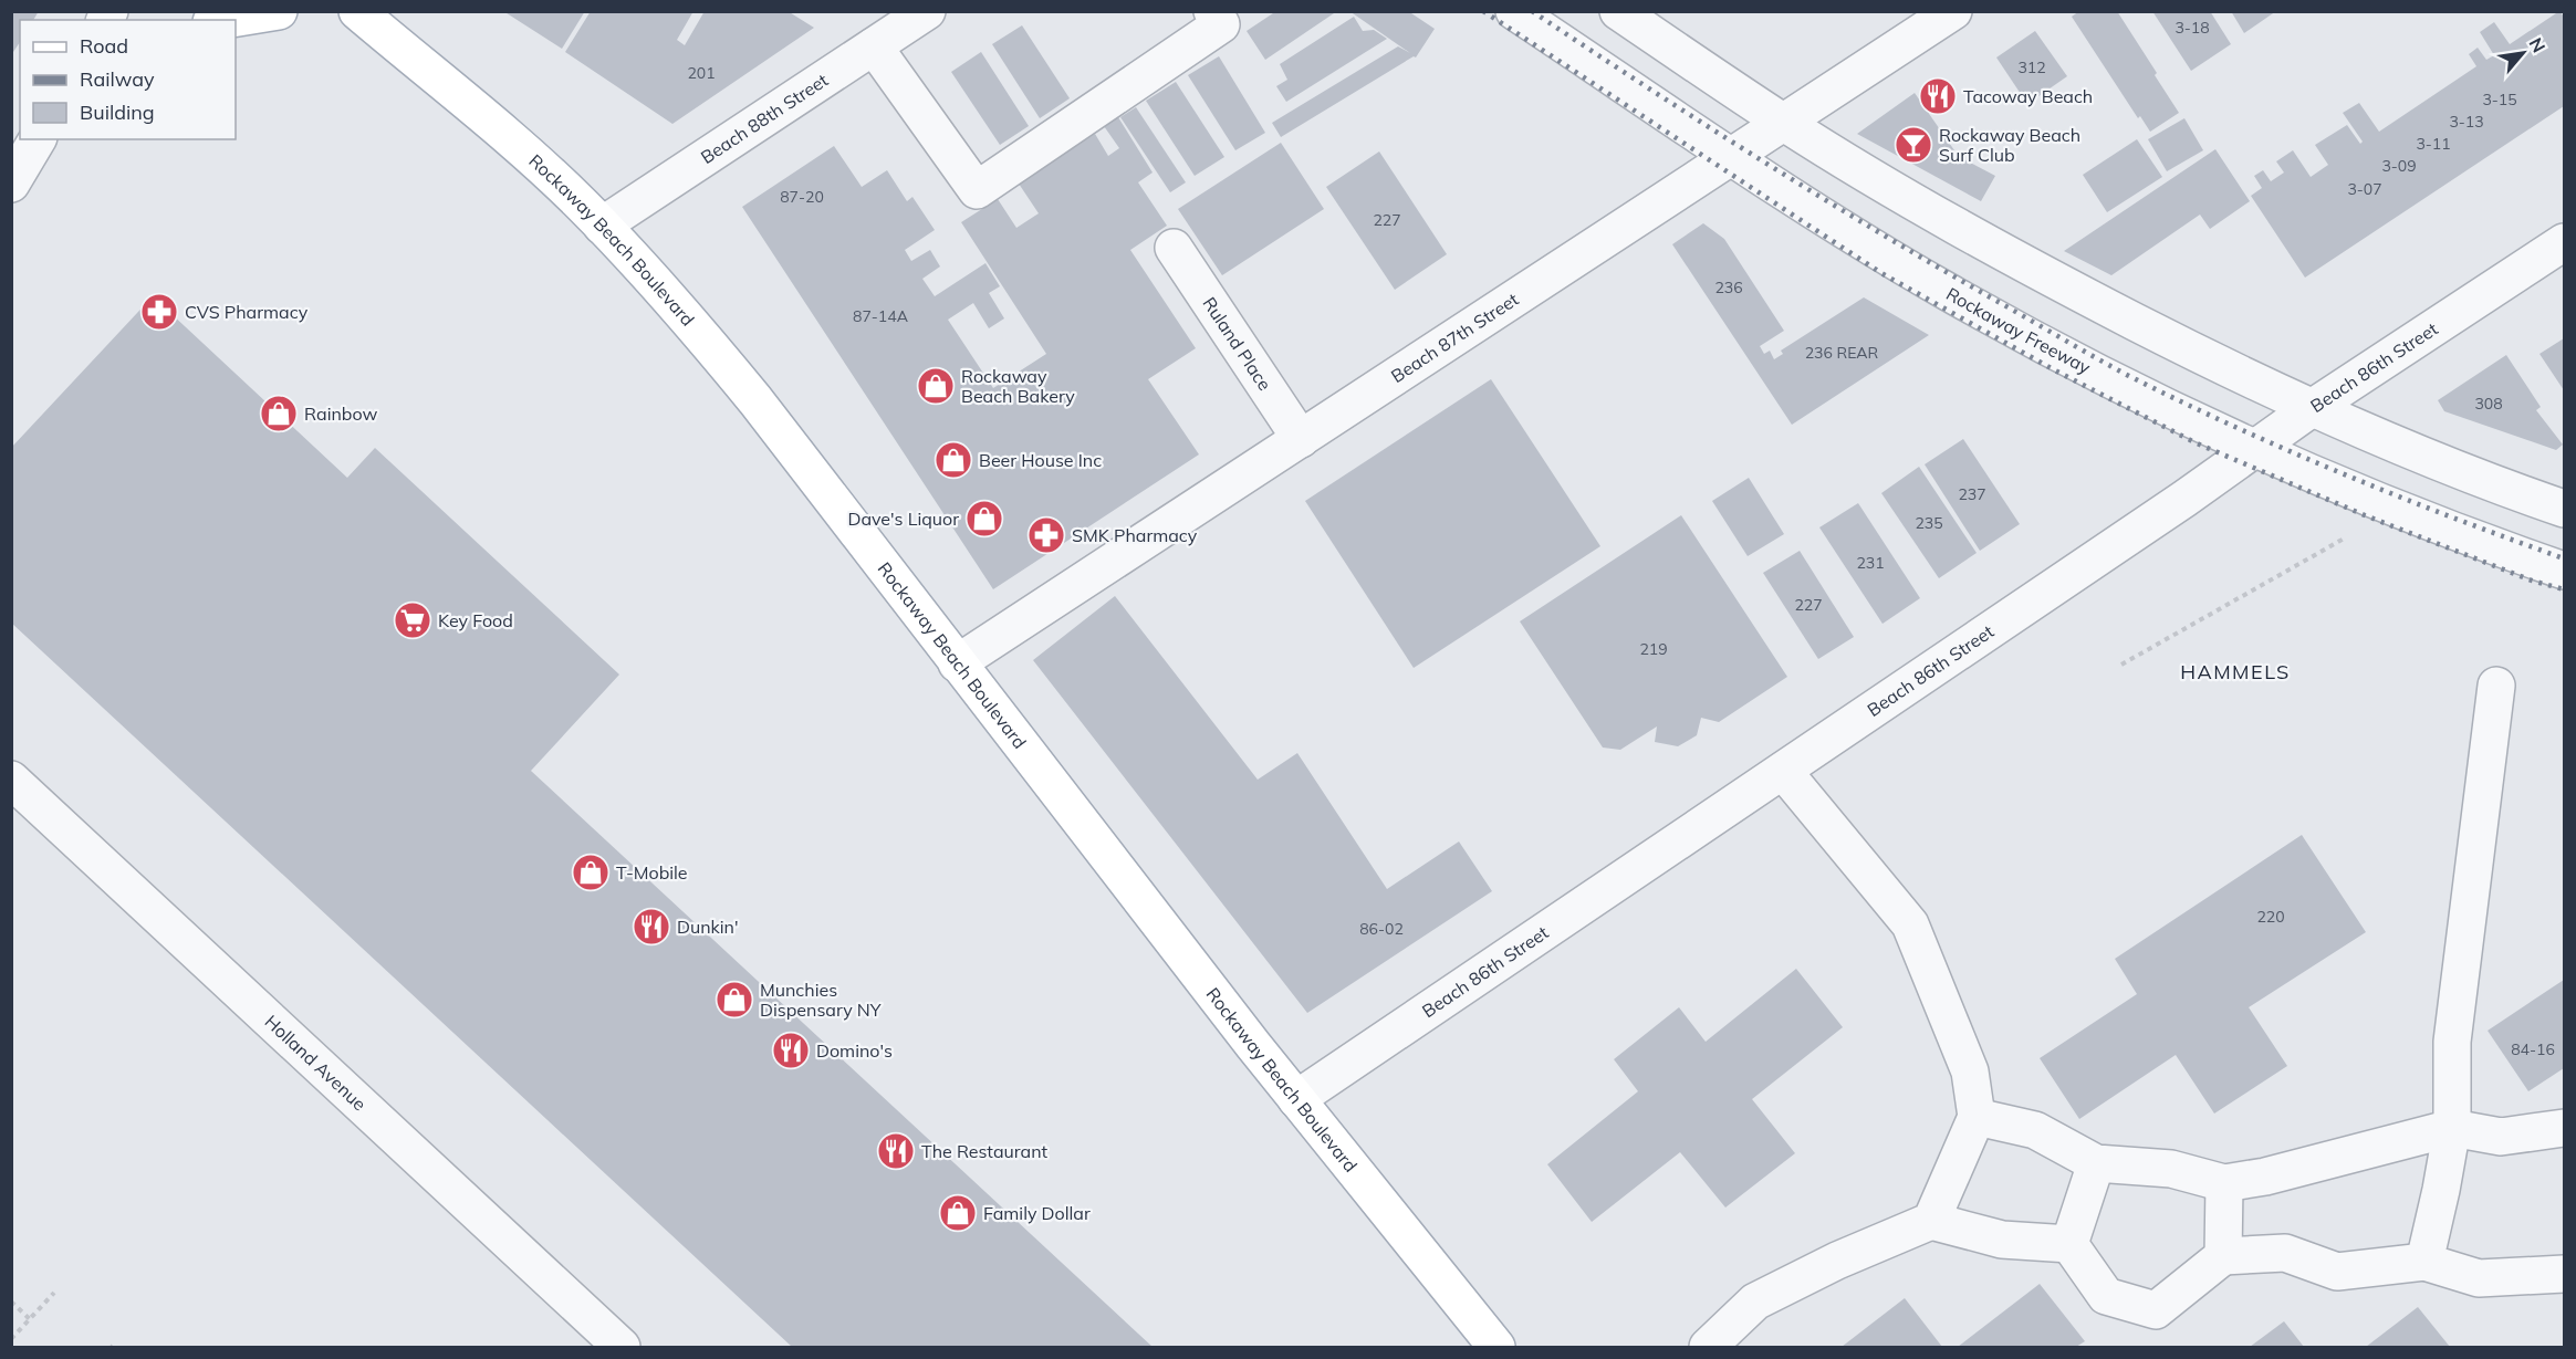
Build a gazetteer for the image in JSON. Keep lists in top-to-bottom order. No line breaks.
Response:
{"streets":{"main road":["Rockaway Beach Boulevard"],"street":["Beach 88th Street","Rockaway Freeway","Beach 87th Street","Ruland Place","Beach 86th Street","Holland Avenue"]},"crossings":[["Beach 88th Street","Rockaway Beach Boulevard"],["Rockaway Beach Boulevard","Beach 87th Street"],["Rockaway Beach Boulevard","Beach 86th Street"],["Rockaway Freeway","Beach 87th Street"],["Rockaway Freeway","Beach 86th Street"],["Beach 87th Street","Ruland Place"]],"districts":["HAMMELS"],"places":{"restaurant":["Tacoway Beach","Dunkin'","Domino's","The Restaurant"],"bar":["Rockaway Beach Surf Club"],"pharmacy":["CVS Pharmacy","SMK Pharmacy"],"shop":["Rockaway Beach Bakery","Rainbow","Beer House Inc","Dave's Liquor","T-Mobile","Munchies Dispensary NY","Family Dollar"],"supermarket":["Key Food"]},"house_numbers":["3-18","312","201","3-15","3-13","3-11","3-09","3-07","87-20","227","236","87-14A","236 REAR","308","237","235","231","227","219","220","86-02","84-16"],"legend":["Road","Railway","Building"],"north":"top right"}
